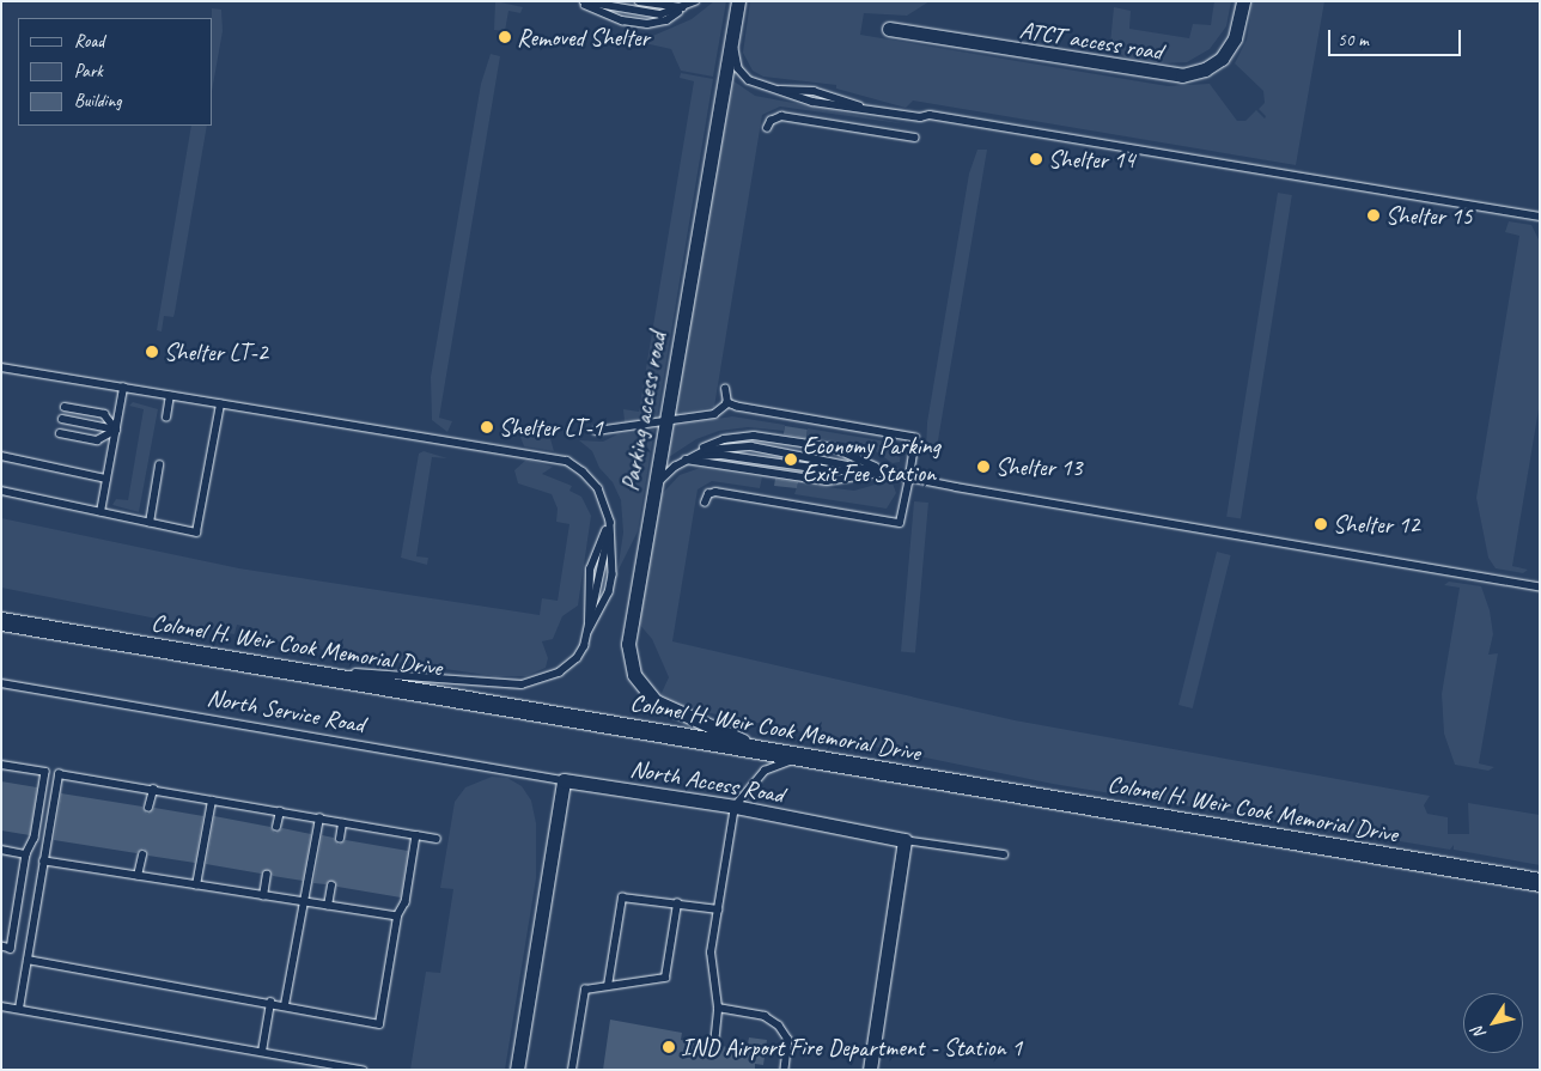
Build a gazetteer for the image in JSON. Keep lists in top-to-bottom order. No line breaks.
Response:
{"streets":{"street":["ATCT access road","Parking access road","Colonel H. Weir Cook Memorial Drive","North Access Road"],"lane":["North Service Road"]},"crossings":[["Parking access road","Colonel H. Weir Cook Memorial Drive"],["North Service Road","North Access Road"]],"places":["Removed Shelter","Shelter 14","Shelter 15","Shelter LT-2","Shelter LT-1","Economy Parking Exit Fee Station","Shelter 13","Shelter 12","IND Airport Fire Department - Station 1"],"legend":["Road","Park","Building"],"scale_bar":"50 m","north":"bottom left"}
